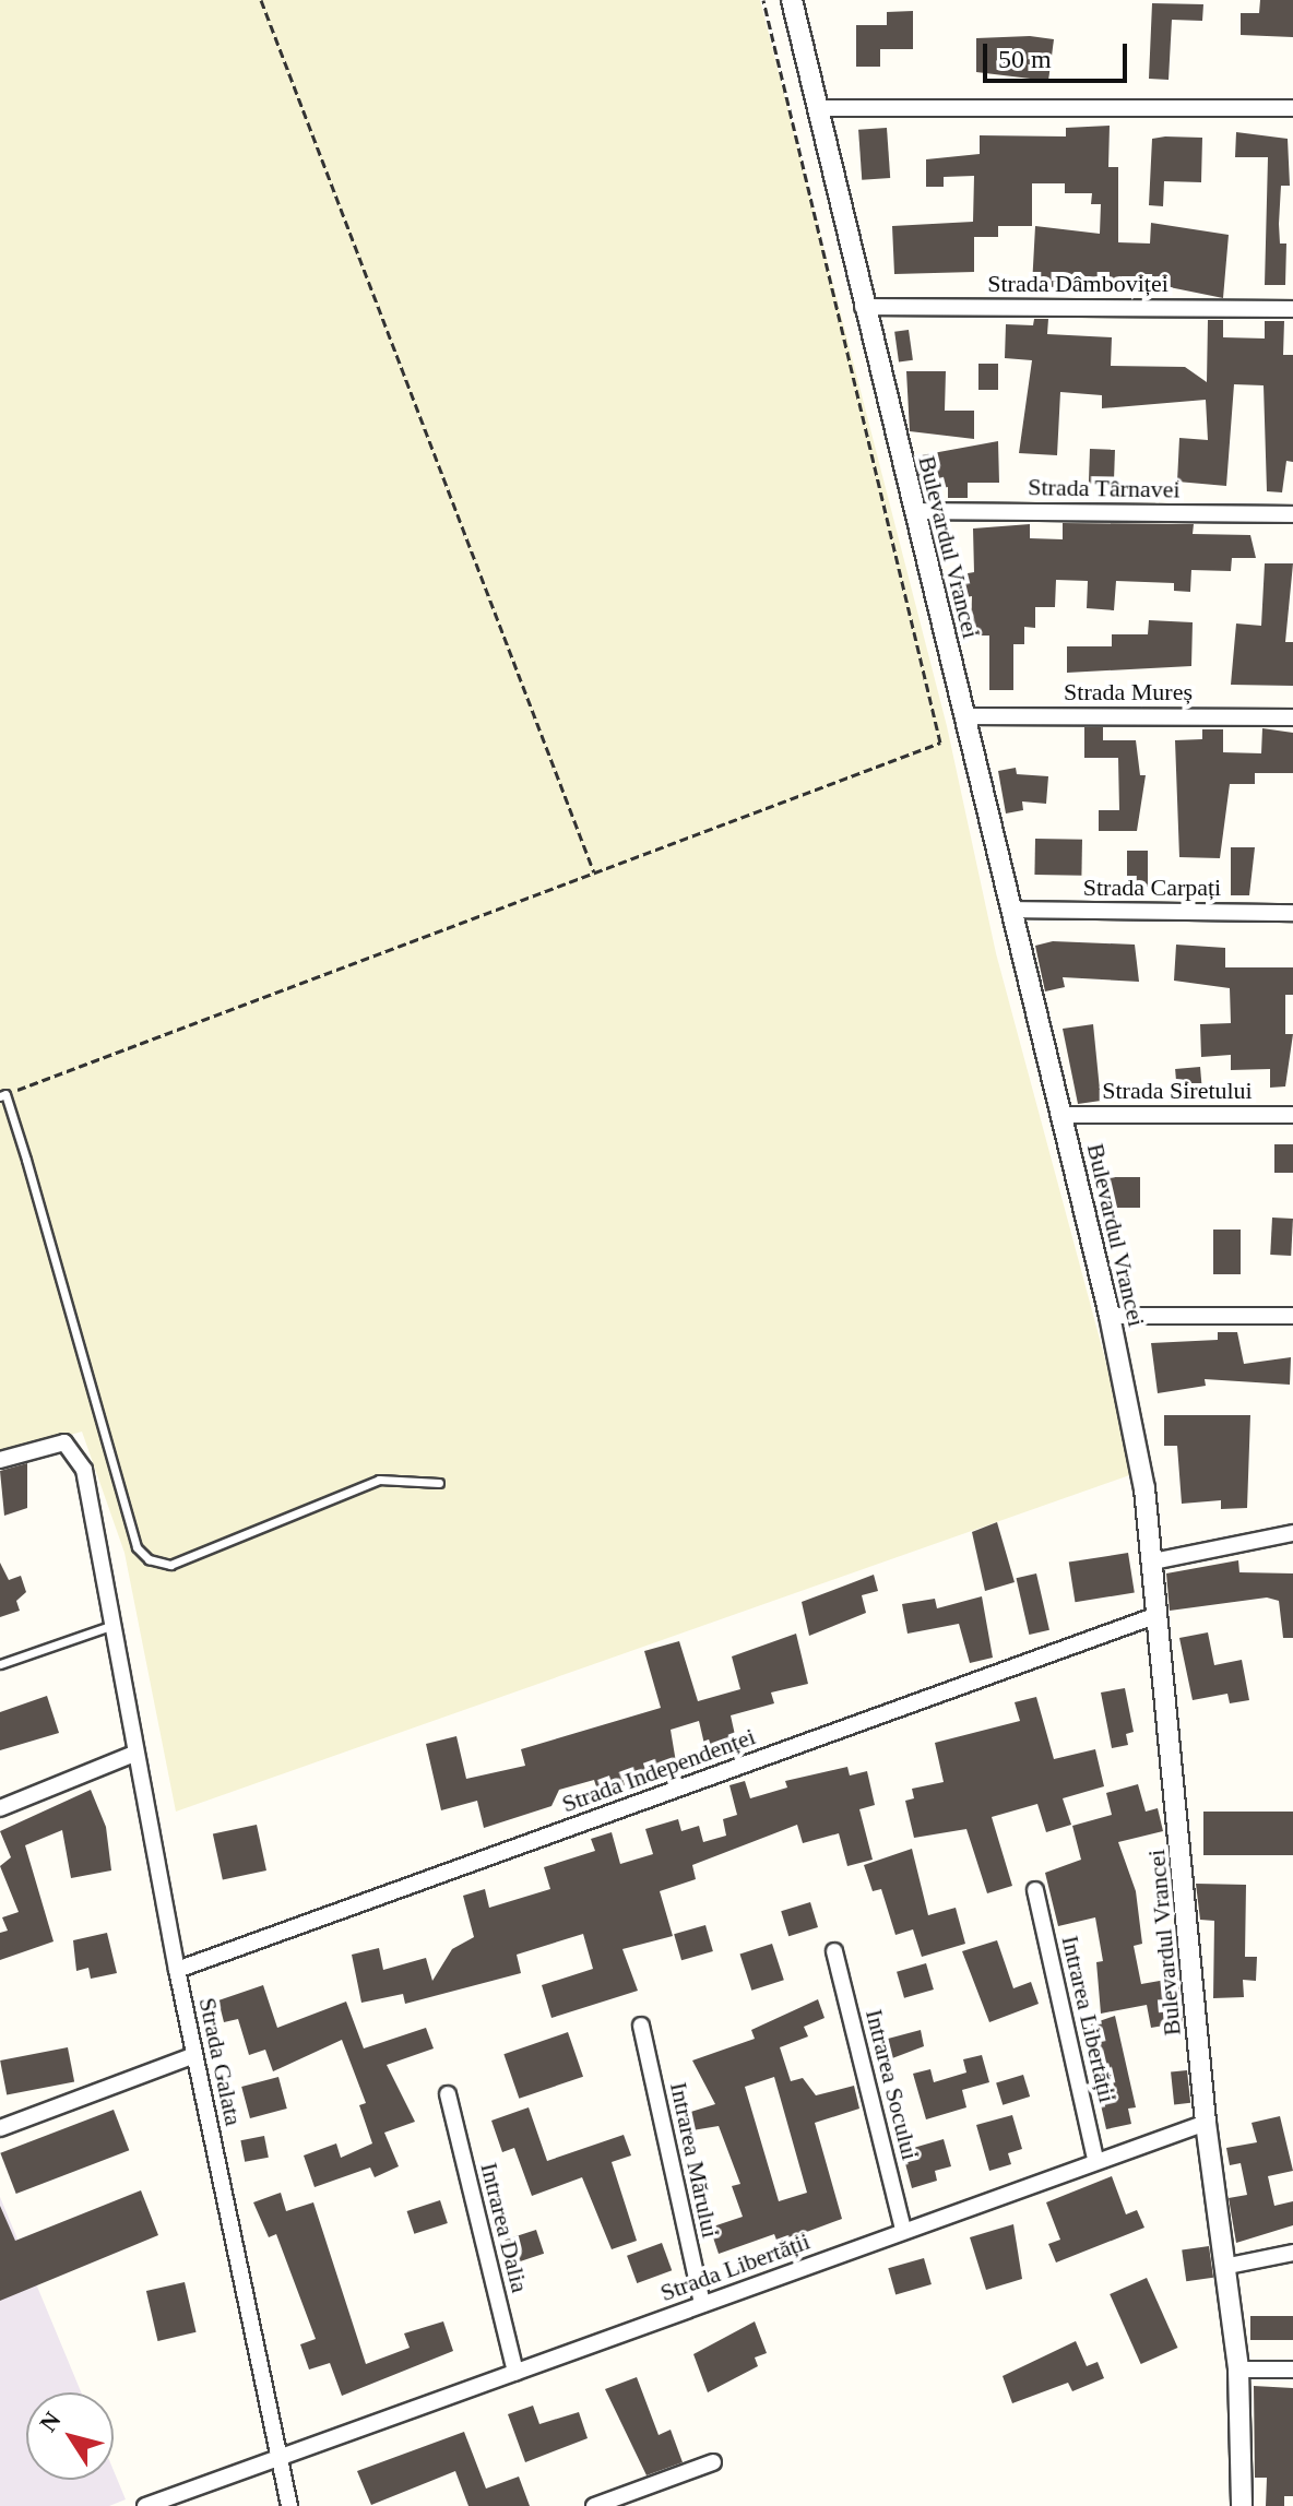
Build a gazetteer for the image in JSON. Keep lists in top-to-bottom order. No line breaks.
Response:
{"streets":{"street":["Strada Dâmboviței","Strada Târnavei","Bulevardul Vrancei","Strada Mureș","Strada Carpați","Strada Siretului","Strada Independenței","Intrarea Libertății","Strada Galata","Intrarea Socului","Intrarea Mărului","Intrarea Dalia","Strada Libertății"]},"crossings":[["Strada Dâmboviței","Bulevardul Vrancei"],["Strada Târnavei","Bulevardul Vrancei"],["Bulevardul Vrancei","Strada Mureș"],["Bulevardul Vrancei","Strada Carpați"],["Bulevardul Vrancei","Strada Siretului"],["Bulevardul Vrancei","Strada Independenței"],["Bulevardul Vrancei","Strada Libertății"],["Strada Independenței","Strada Galata"],["Intrarea Libertății","Strada Libertății"],["Strada Galata","Strada Libertății"],["Intrarea Socului","Strada Libertății"],["Intrarea Mărului","Strada Libertății"],["Intrarea Dalia","Strada Libertății"]],"scale_bar":"50 m","north":"top left"}
